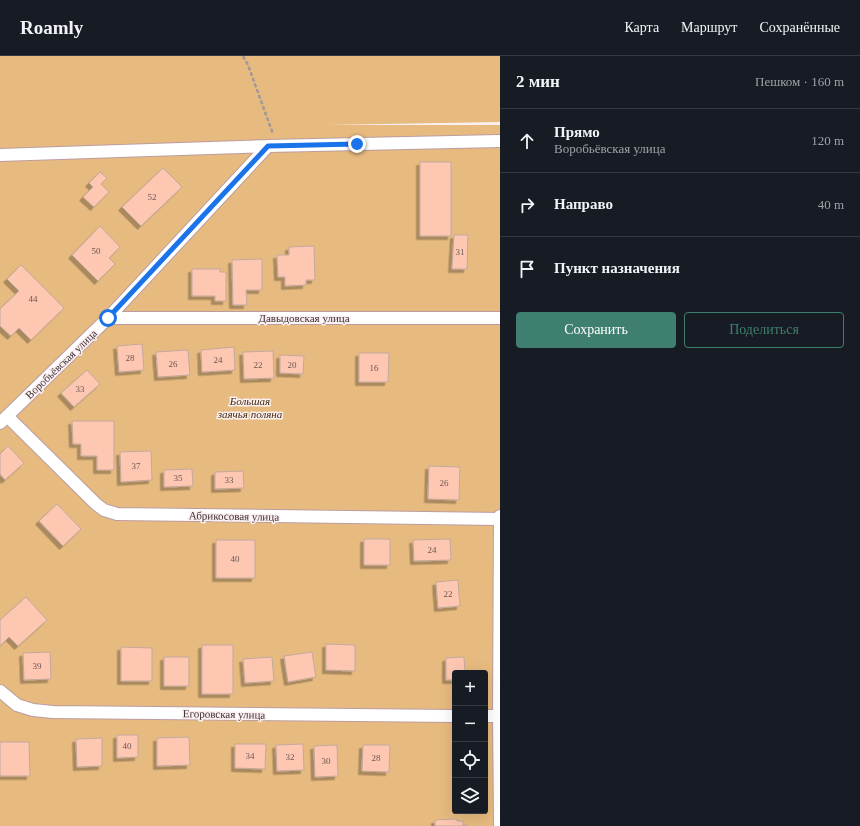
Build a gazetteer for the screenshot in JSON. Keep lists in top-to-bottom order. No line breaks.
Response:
{"streets":{"street":["Давыдовская улица","Воробьёвская улица","Абрикосовая улица","Егоровская улица"]},"crossings":[["Давыдовская улица","Воробьёвская улица"],["Воробьёвская улица","Абрикосовая улица"]],"parks":["Большая заячья поляна"],"house_numbers":["52","50","31","44","28","24","26","22","20","16","33","37","35","33","26","24","40","22","39","40","34","32","28","30"],"page":{"header":"Roamly","nav":["Карта","Маршрут","Сохранённые"],"heading":["2 мин","Пешком · 160 m"],"list":[["Прямо","Воробьёвская улица","120 m"],["Направо","40 m"],"Пункт назначения"],"buttons":["Сохранить","Поделиться"],"map_buttons":["+","−"]}}
